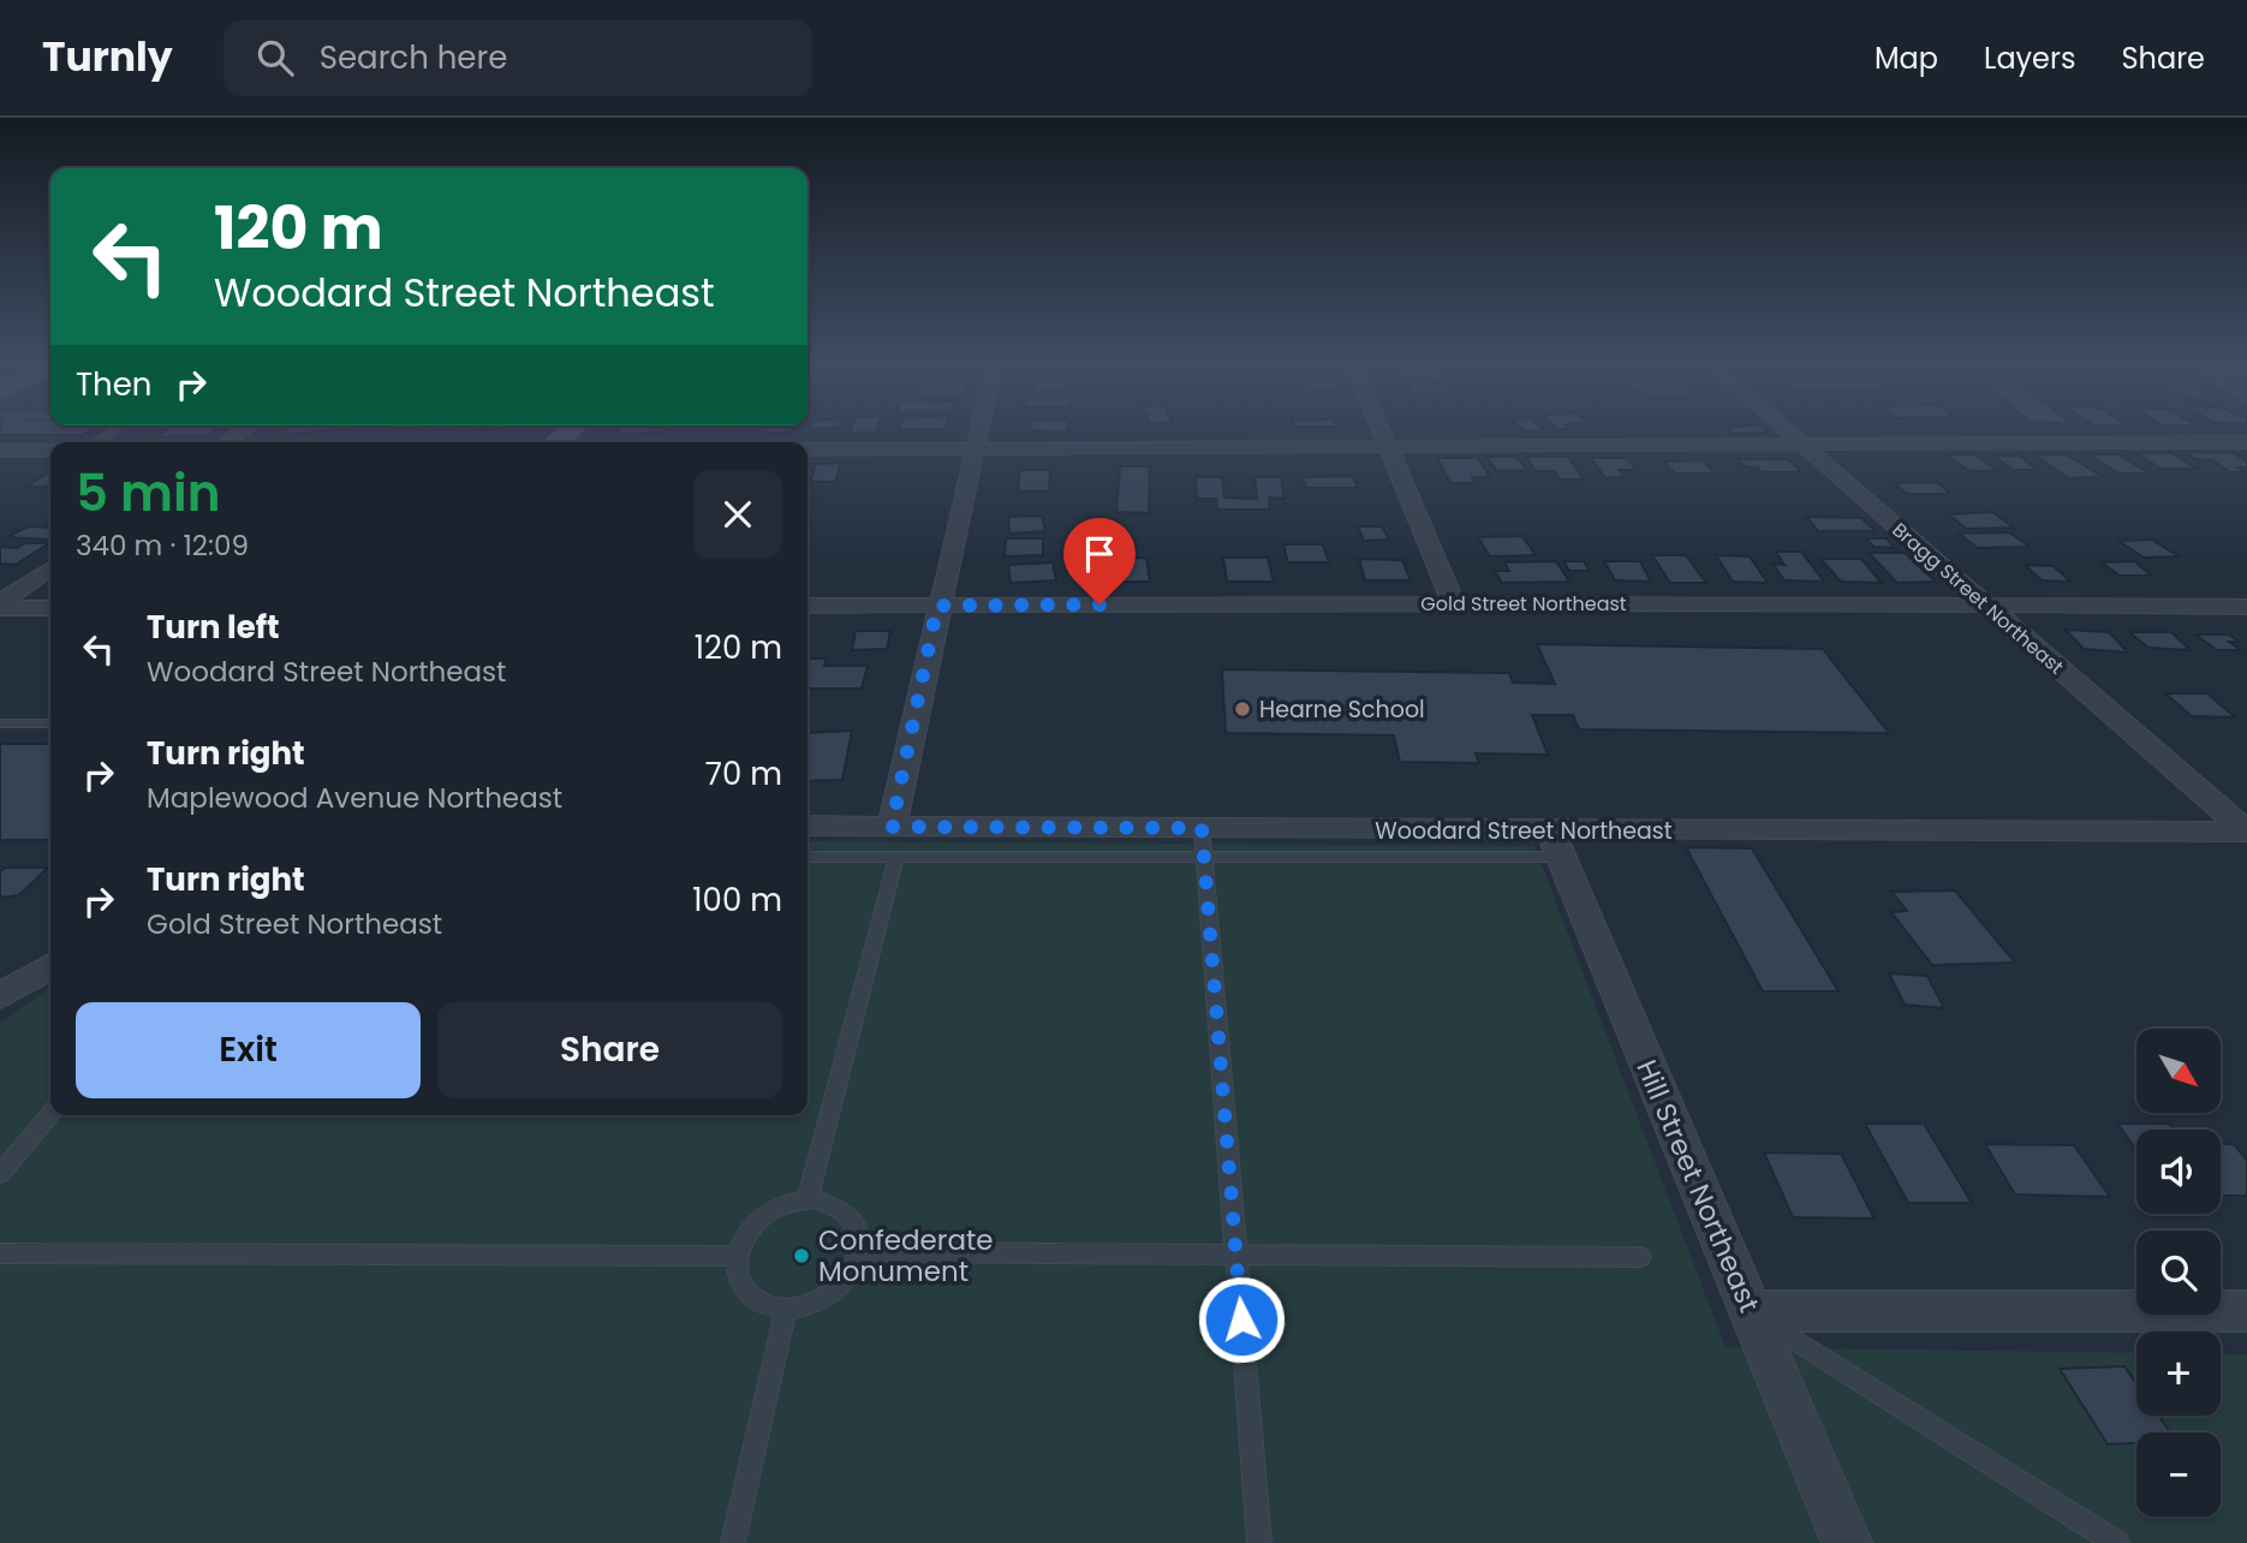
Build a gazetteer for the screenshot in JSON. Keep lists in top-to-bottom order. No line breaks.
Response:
{"streets":{"street":["Bragg Street Northeast","Gold Street Northeast","Woodard Street Northeast","Hill Street Northeast"]},"crossings":[["Bragg Street Northeast","Gold Street Northeast"],["Bragg Street Northeast","Woodard Street Northeast"],["Woodard Street Northeast","Hill Street Northeast"]],"places":["Hearne School","Confederate Monument"],"north":"bottom right","page":{"header":"Turnly","search":"Search here","nav":["Map","Layers","Share"],"turn":["120 m","Woodard Street Northeast"],"then":"Then","heading":["5 min","340 m · 12:09"],"list":[{"name":"Turn left","note":"Woodard Street Northeast","value":"120 m"},{"name":"Turn right","note":"Maplewood Avenue Northeast","value":"70 m"},{"name":"Turn right","note":"Gold Street Northeast","value":"100 m"}],"buttons":["Exit","Share"],"map_buttons":["+","−"]}}
